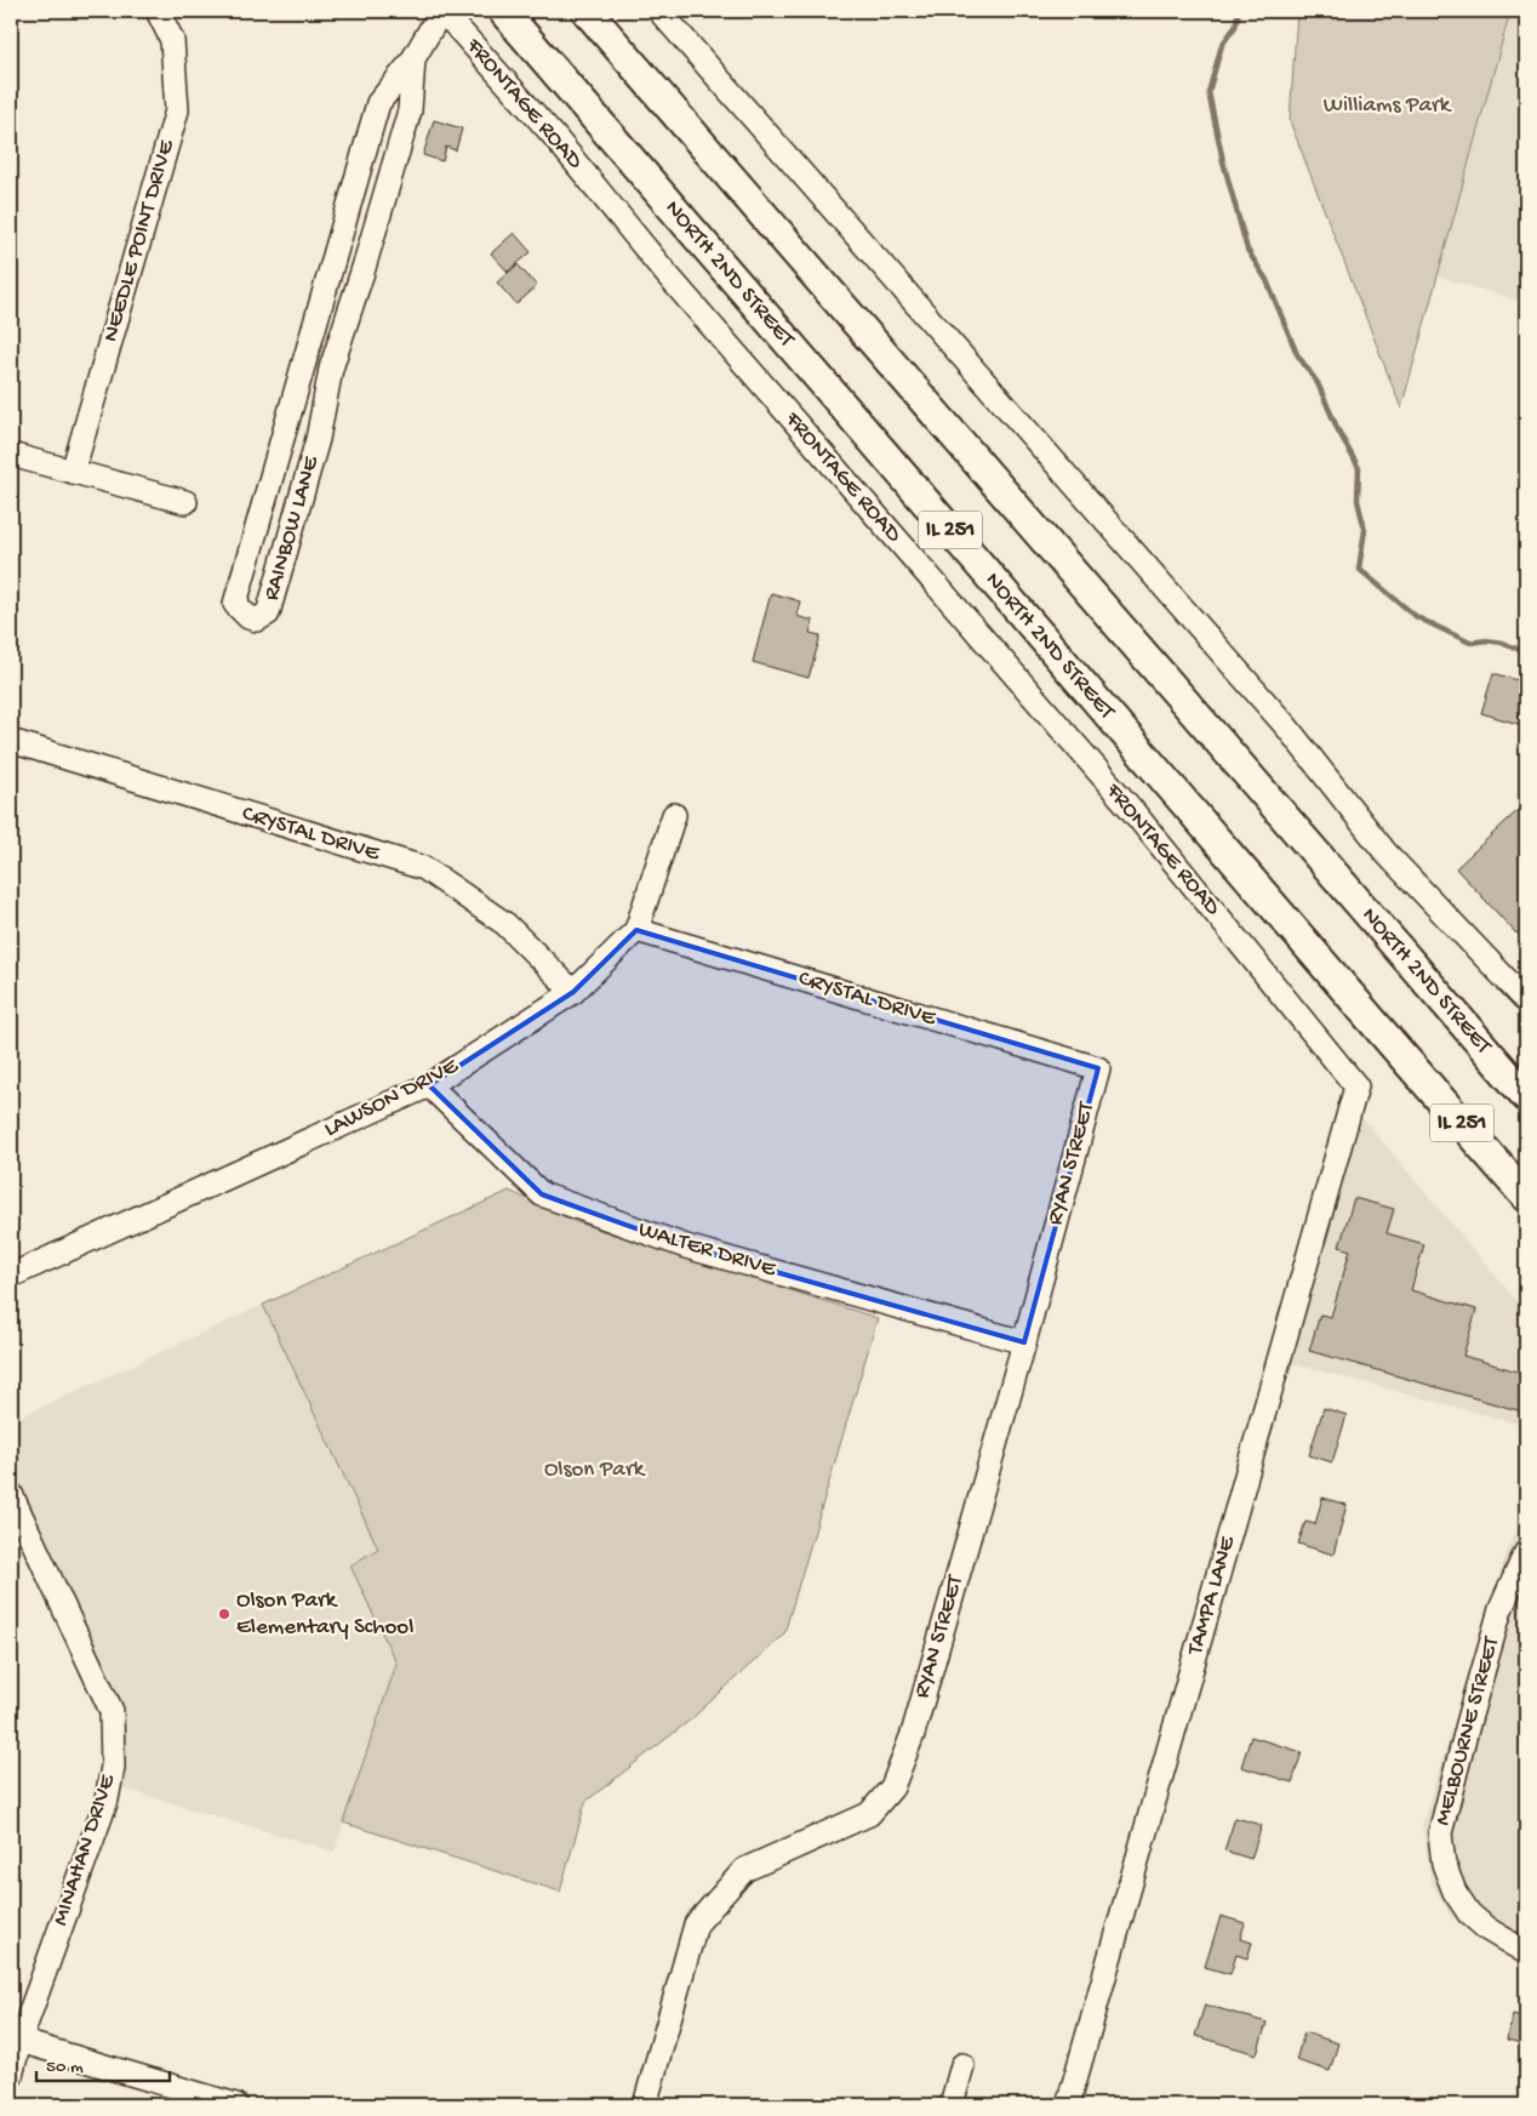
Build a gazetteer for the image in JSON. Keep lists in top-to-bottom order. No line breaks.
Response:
{"streets":{"main road":["NORTH 2ND STREET","IL 251"],"street":["FRONTAGE ROAD","NEEDLE POINT DRIVE","RAINBOW LANE","CRYSTAL DRIVE","LAWSON DRIVE","RYAN STREET","WALTER DRIVE","TAMPA LANE","MELBOURNE STREET","MINAHAN DRIVE"]},"crossings":[["FRONTAGE ROAD","RAINBOW LANE"],["FRONTAGE ROAD","TAMPA LANE"],["CRYSTAL DRIVE","LAWSON DRIVE"],["CRYSTAL DRIVE","RYAN STREET"],["LAWSON DRIVE","WALTER DRIVE"],["RYAN STREET","WALTER DRIVE"]],"parks":["Williams Park","Olson Park"],"places":["Olson Park Elementary School"],"scale_bar":"50 m"}
